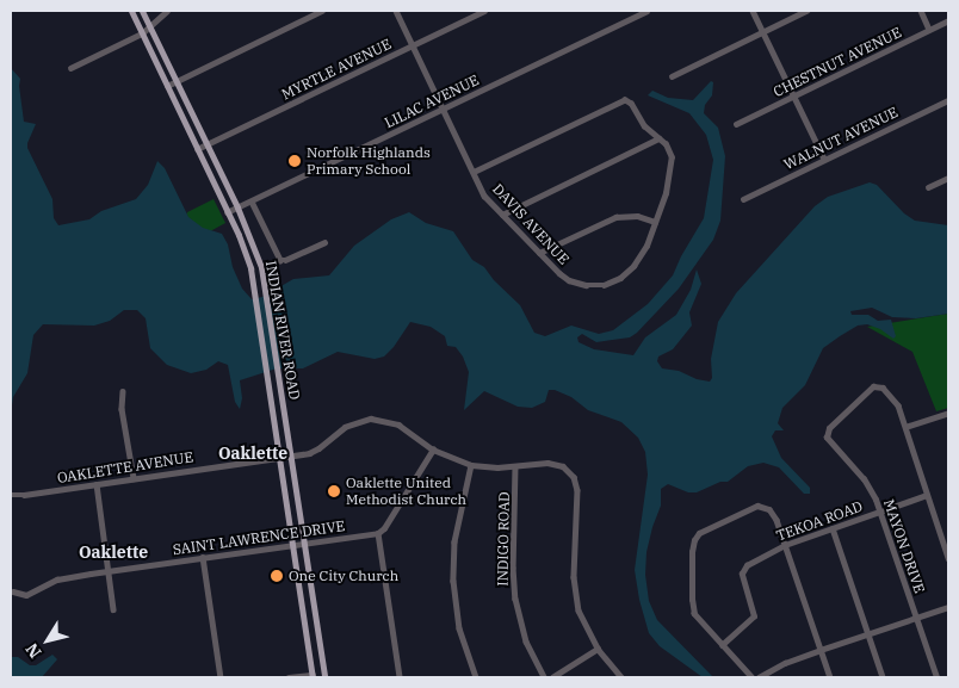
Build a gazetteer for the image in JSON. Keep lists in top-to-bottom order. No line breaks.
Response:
{"streets":{"main road":["INDIAN RIVER ROAD"],"street":["CHESTNUT AVENUE","MYRTLE AVENUE","LILAC AVENUE","WALNUT AVENUE","DAVIS AVENUE","OAKLETTE AVENUE","TEKOA ROAD","SAINT LAWRENCE DRIVE","INDIGO ROAD","MAYON DRIVE"]},"crossings":[["MYRTLE AVENUE","DAVIS AVENUE"],["MYRTLE AVENUE","INDIAN RIVER ROAD"],["LILAC AVENUE","DAVIS AVENUE"],["LILAC AVENUE","INDIAN RIVER ROAD"],["INDIAN RIVER ROAD","OAKLETTE AVENUE"],["INDIAN RIVER ROAD","SAINT LAWRENCE DRIVE"],["TEKOA ROAD","MAYON DRIVE"]],"districts":["Oaklette","Oaklette"],"places":["Norfolk Highlands Primary School","Oaklette United Methodist Church","One City Church"],"north":"bottom left"}
